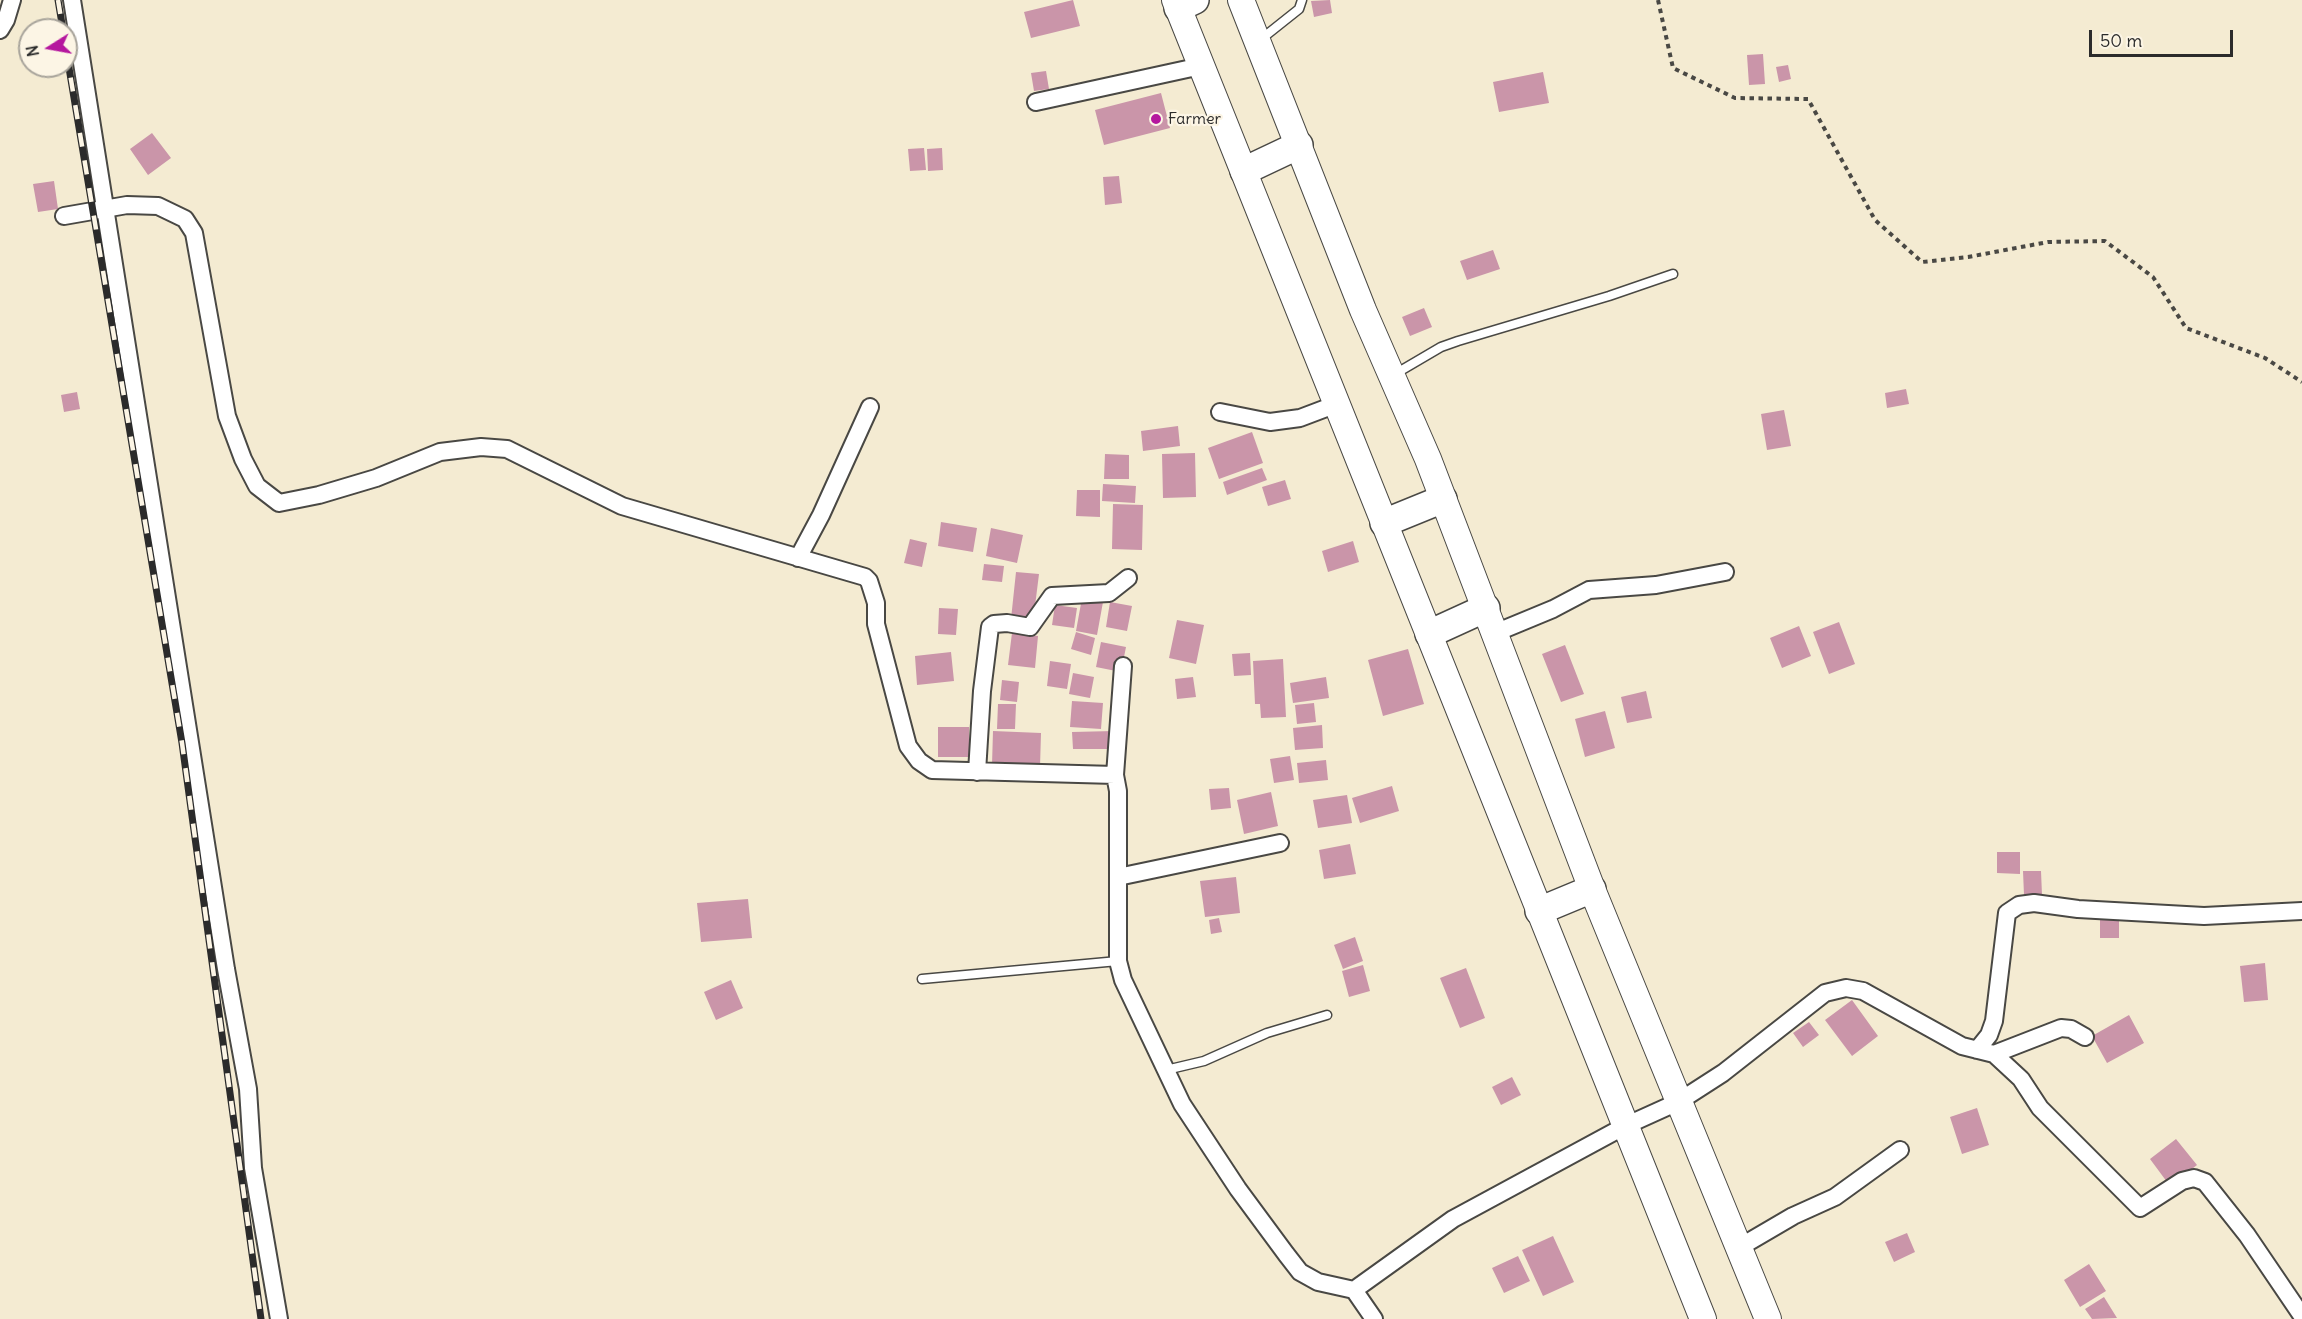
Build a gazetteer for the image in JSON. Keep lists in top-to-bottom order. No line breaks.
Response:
{"places":["Farmer"],"scale_bar":"50 m","north":"left"}
